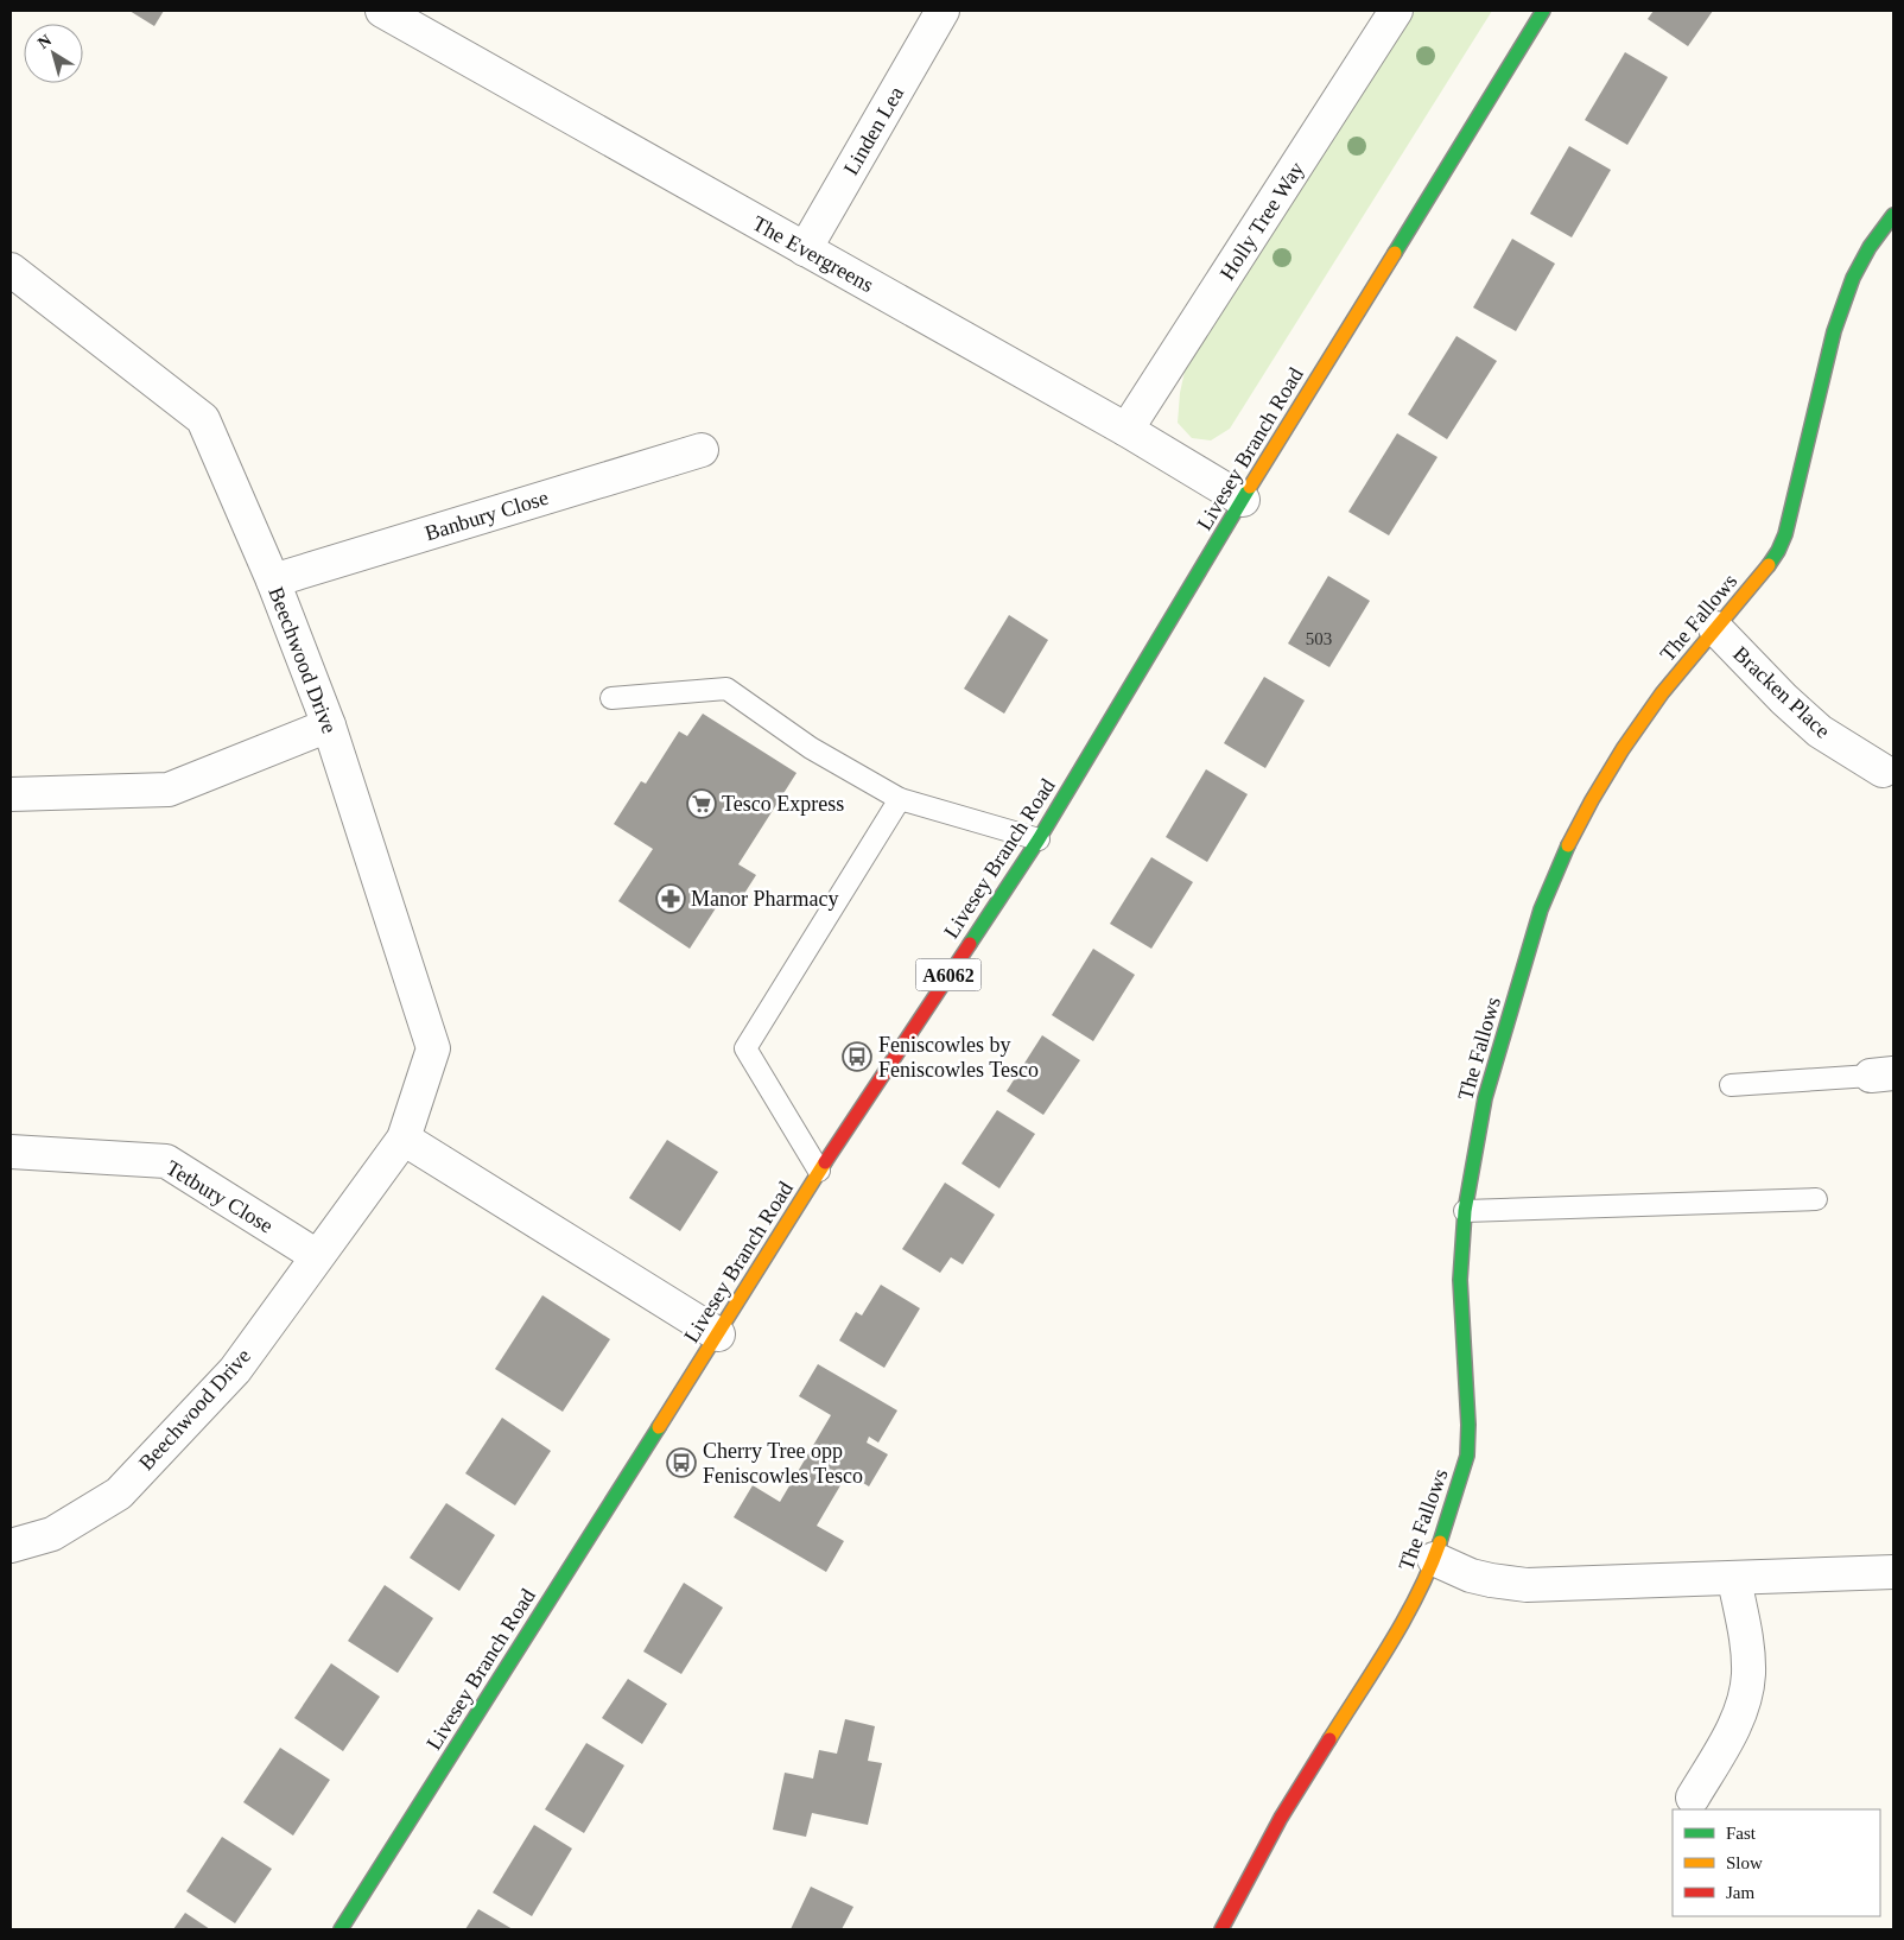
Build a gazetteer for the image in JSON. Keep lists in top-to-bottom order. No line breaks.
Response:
{"streets":{"main road":["Livesey Branch Road","The Fallows","A6062"],"street":["Linden Lea","Holly Tree Way","The Evergreens","Banbury Close","Beechwood Drive","Bracken Place","Tetbury Close"]},"crossings":[["Linden Lea","The Evergreens"],["Holly Tree Way","The Evergreens"],["The Evergreens","Livesey Branch Road"],["Banbury Close","Beechwood Drive"],["The Fallows","Bracken Place"],["Beechwood Drive","Tetbury Close"]],"places":{"supermarket":["Tesco Express"],"pharmacy":["Manor Pharmacy"],"bus stop":["Feniscowles by Feniscowles Tesco","Cherry Tree opp Feniscowles Tesco"]},"house_numbers":["503"],"legend":["Fast","Slow","Jam"],"north":"top left"}
